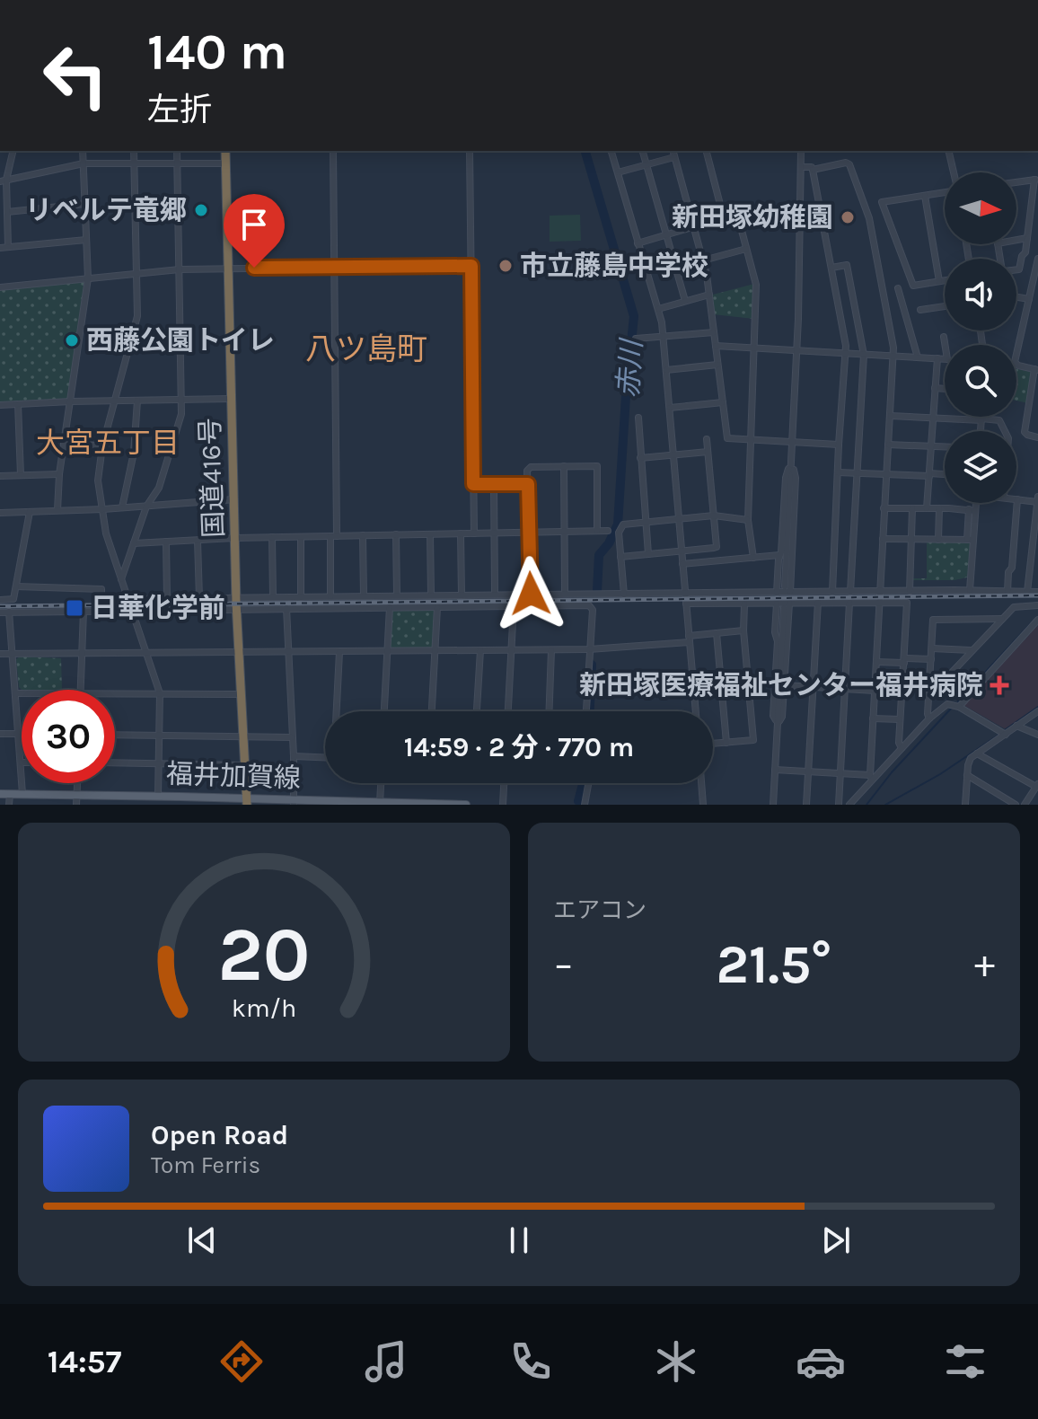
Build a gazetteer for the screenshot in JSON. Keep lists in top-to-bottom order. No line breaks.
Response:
{"streets":{"highway":["国道416号"],"main road":["福井加賀線"]},"crossings":[["国道416号","福井加賀線"]],"districts":["八ツ島町","大宮五丁目"],"water":["赤川"],"places":{"other":["リベルテ竜郷","新田塚幼稚園","市立藤島中学校","西藤公園トイレ"],"transit":["日華化学前"],"health":["新田塚医療福祉センター福井病院"]},"north":"right","page":{"turn":["140 m","左折"],"limit":"30","trip":"14:59 · 2 分 · 770 m","tile":"エアコン","heat":["−","21.5°","+"],"song":["Open Road","Tom Ferris"],"tabs":"14:57","gauge":["20","km/h"]}}
